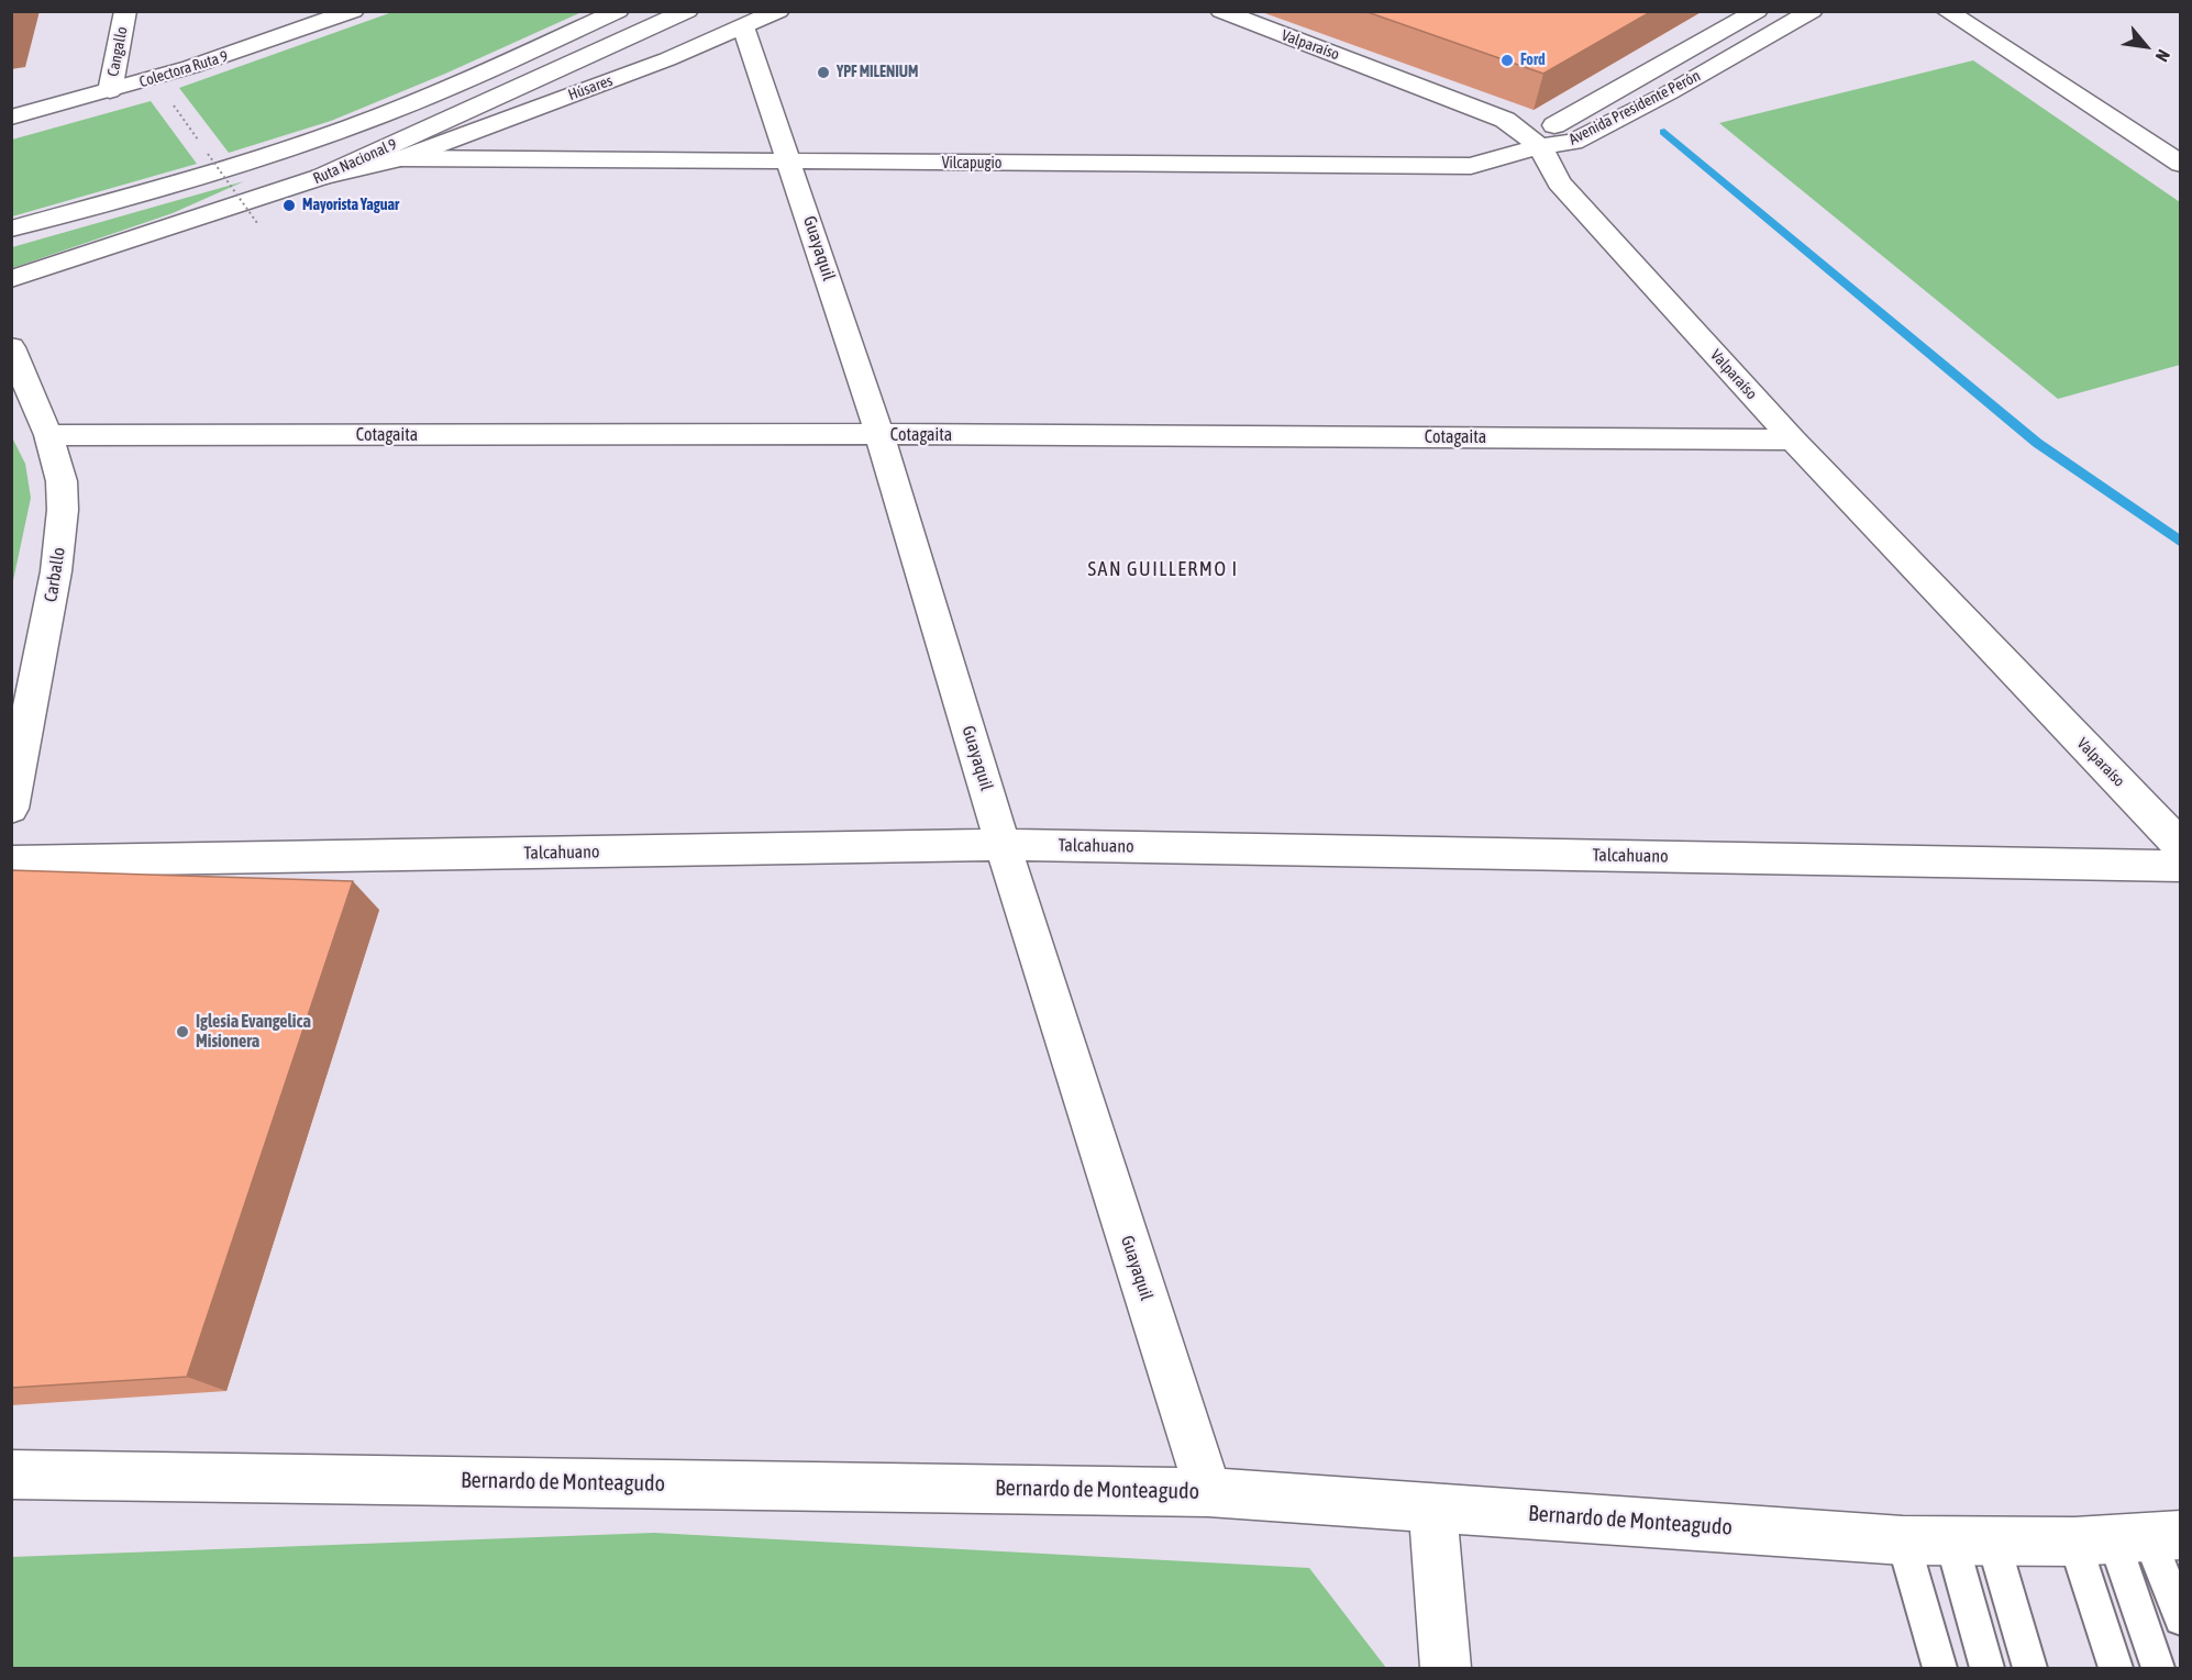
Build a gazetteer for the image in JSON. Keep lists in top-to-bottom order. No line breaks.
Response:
{"streets":{"main road":["Valparaíso","Cangallo","Colectora Ruta 9","Húsares","Avenida Presidente Perón","Ruta Nacional 9","Vilcapugio","Guayaquil","Cotagaita","Carballo","Talcahuano","Bernardo de Monteagudo"]},"crossings":[["Valparaíso","Avenida Presidente Perón"],["Valparaíso","Vilcapugio"],["Valparaíso","Cotagaita"],["Cangallo","Colectora Ruta 9"],["Húsares","Vilcapugio"],["Húsares","Guayaquil"],["Avenida Presidente Perón","Vilcapugio"],["Vilcapugio","Guayaquil"],["Guayaquil","Cotagaita"],["Guayaquil","Talcahuano"],["Guayaquil","Bernardo de Monteagudo"],["Cotagaita","Carballo"]],"districts":["SAN GUILLERMO I"],"places":["Ford","YPF MILENIUM","Mayorista Yaguar","Iglesia Evangelica Misionera"],"north":"bottom right"}
